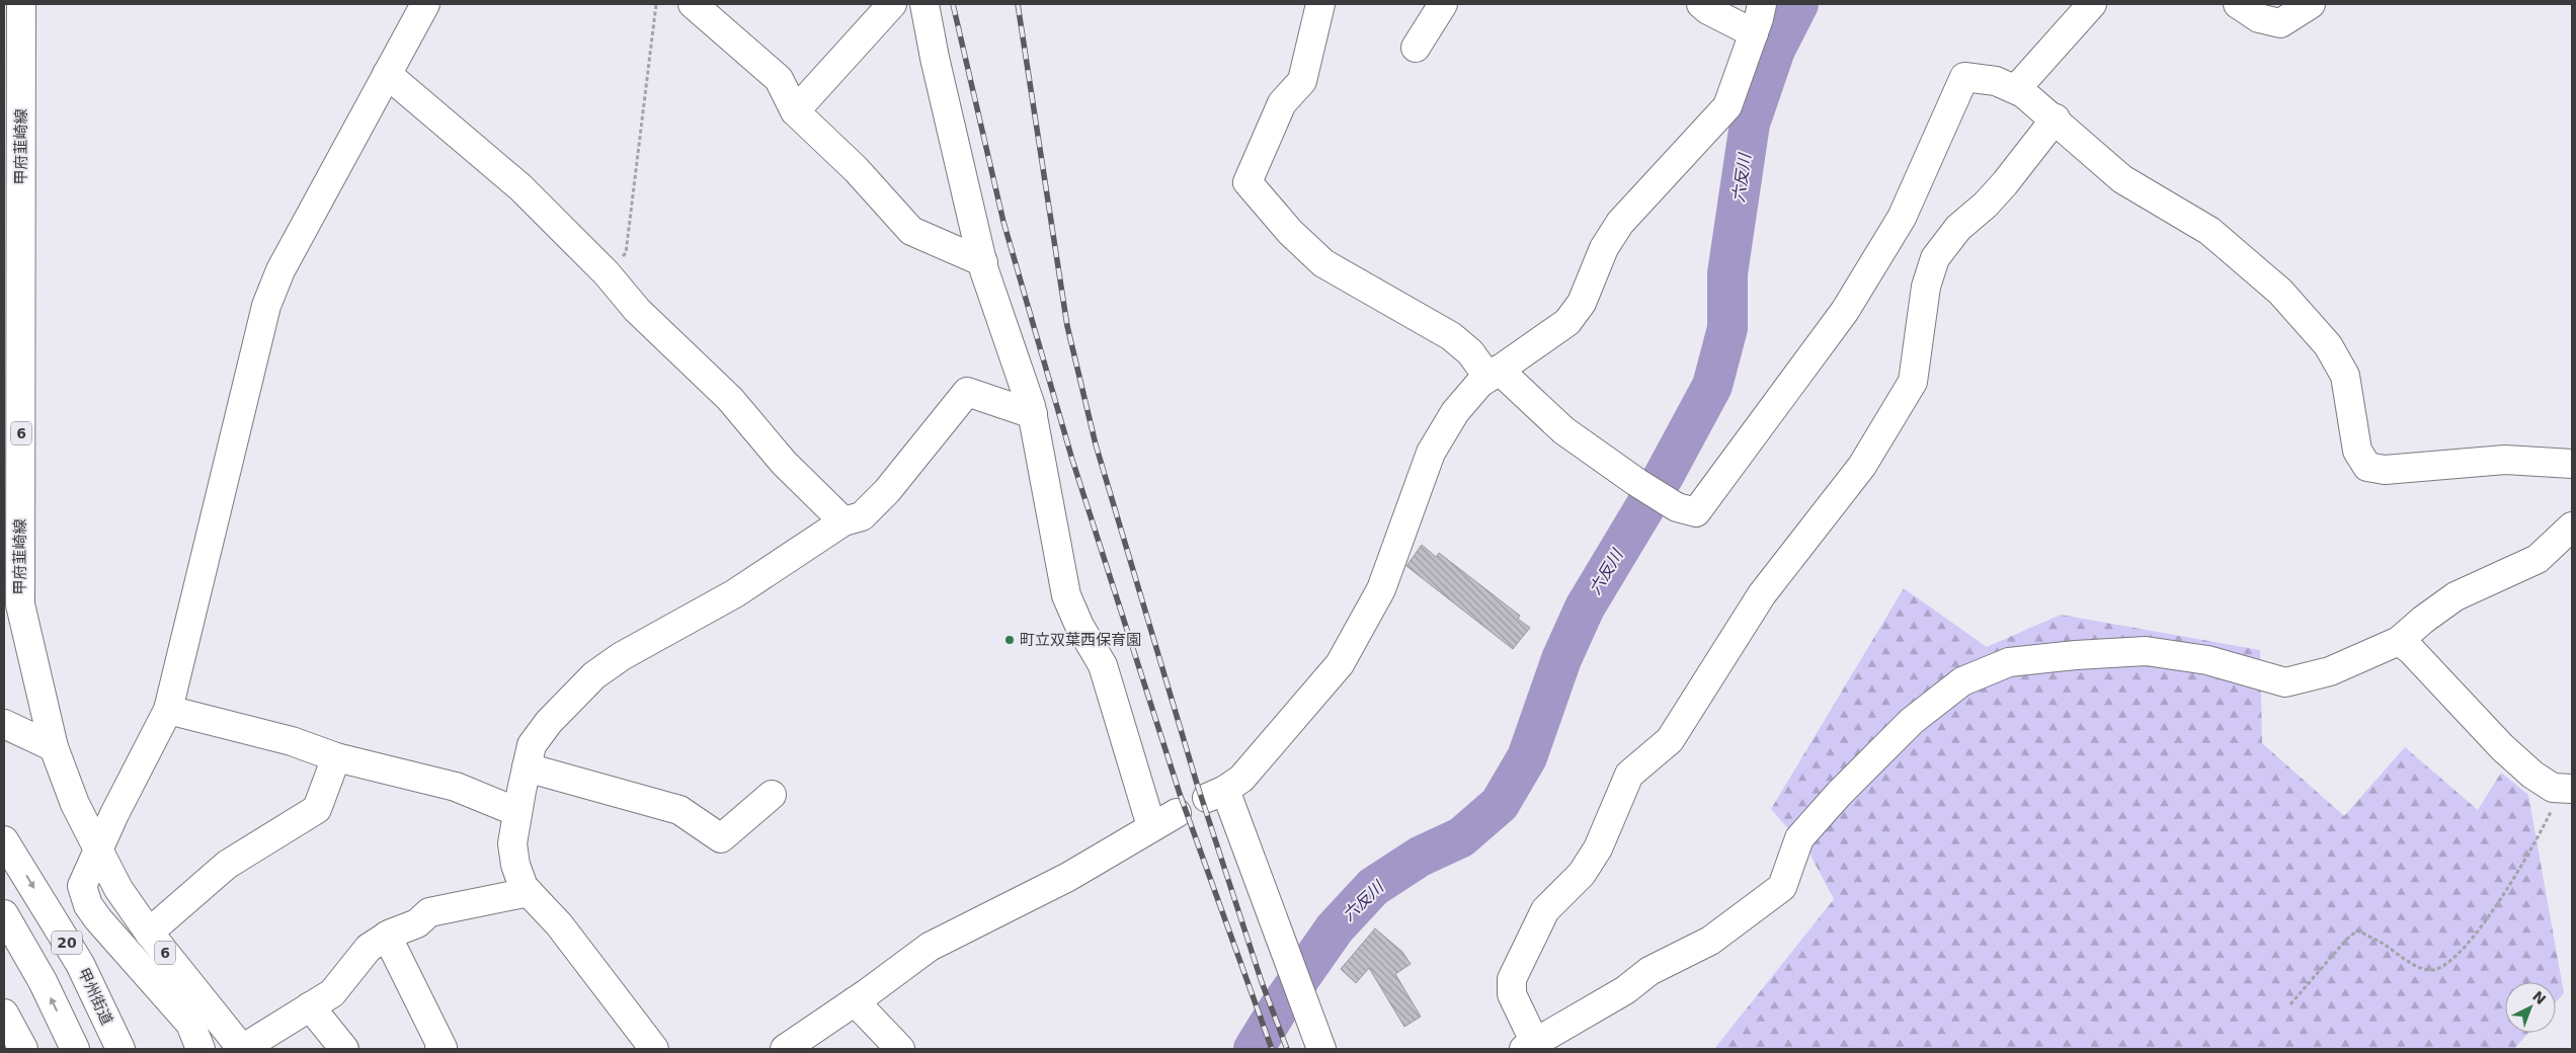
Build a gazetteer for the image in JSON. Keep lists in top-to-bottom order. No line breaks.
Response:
{"streets":{"main road":["甲府韮崎線","6","20","甲州街道"]},"water":["六反川"],"places":["町立双葉西保育園"],"north":"top right"}
